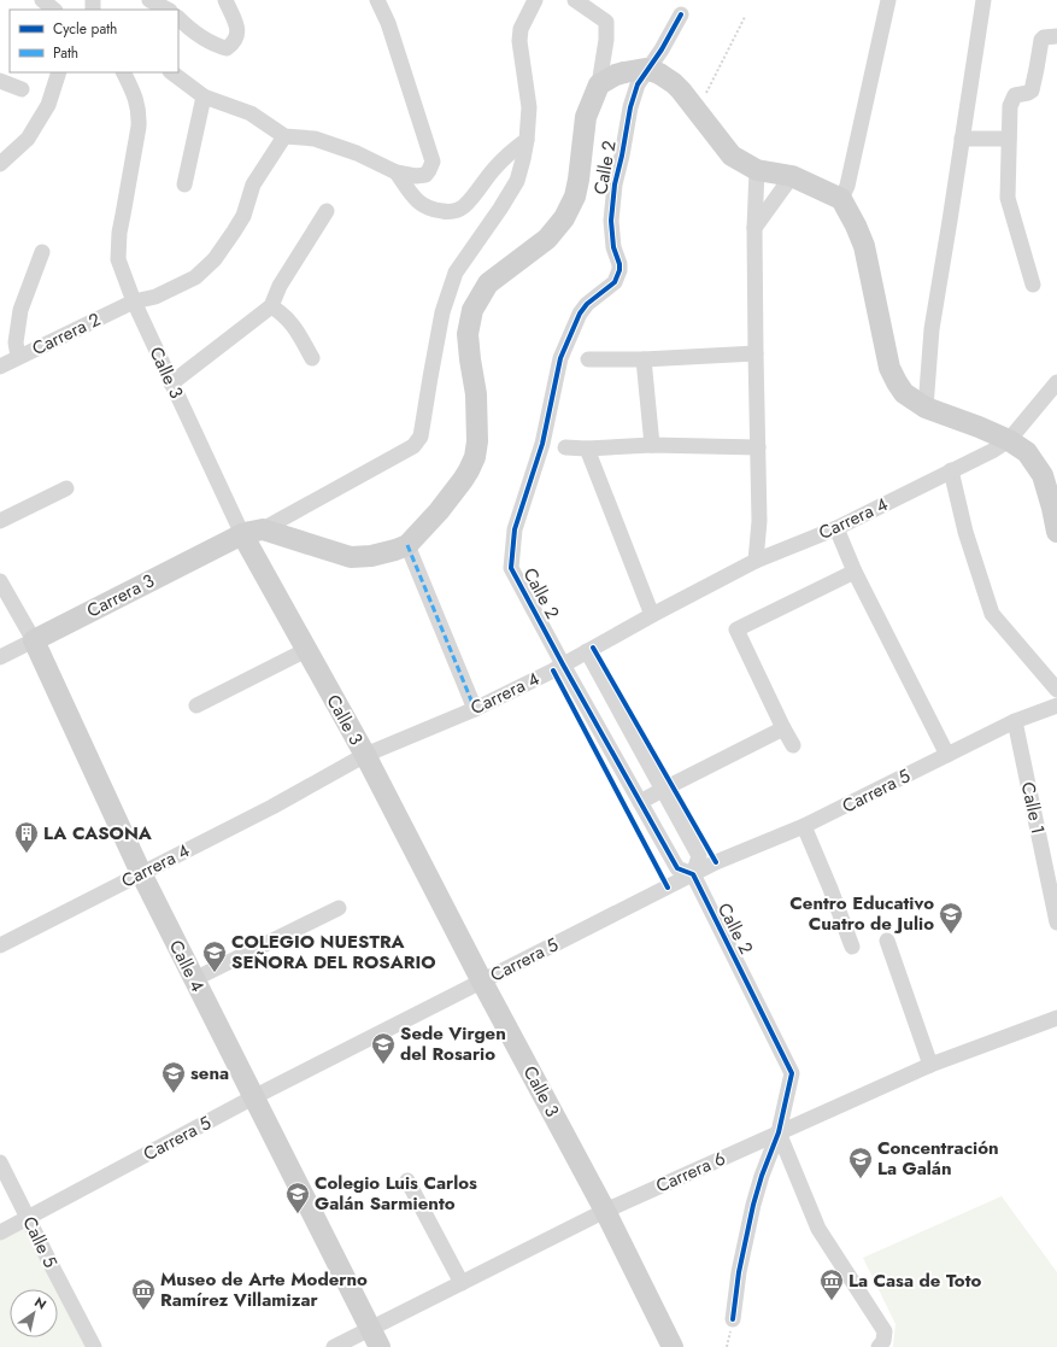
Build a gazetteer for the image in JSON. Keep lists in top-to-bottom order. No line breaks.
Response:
{"streets":{"main road":["Calle 3","Carrera 3","Calle 4"],"street":["Calle 2","Carrera 2","Carrera 4","Carrera 5","Calle 1","Carrera 6","Calle 5"]},"crossings":[["Calle 2","Carrera 4"],["Calle 2","Carrera 5"],["Calle 2","Carrera 6"],["Carrera 2","Calle 3"],["Calle 3","Carrera 4"],["Calle 3","Carrera 3"],["Calle 3","Carrera 5"],["Calle 3","Carrera 6"],["Carrera 4","Calle 4"],["Carrera 3","Calle 4"],["Carrera 5","Calle 1"],["Carrera 5","Calle 4"],["Carrera 5","Calle 5"],["Calle 4","Carrera 6"]],"places":{"building":["LA CASONA"],"school or university":["Centro Educativo Cuatro de Julio","COLEGIO NUESTRA SEÑORA DEL ROSARIO","Sede Virgen del Rosario","sena","Concentración La Galán","Colegio Luis Carlos Galán Sarmiento"],"museum":["La Casa de Toto","Museo de Arte Moderno Ramírez Villamizar"]},"legend":["Cycle path","Path"],"north":"top right"}
